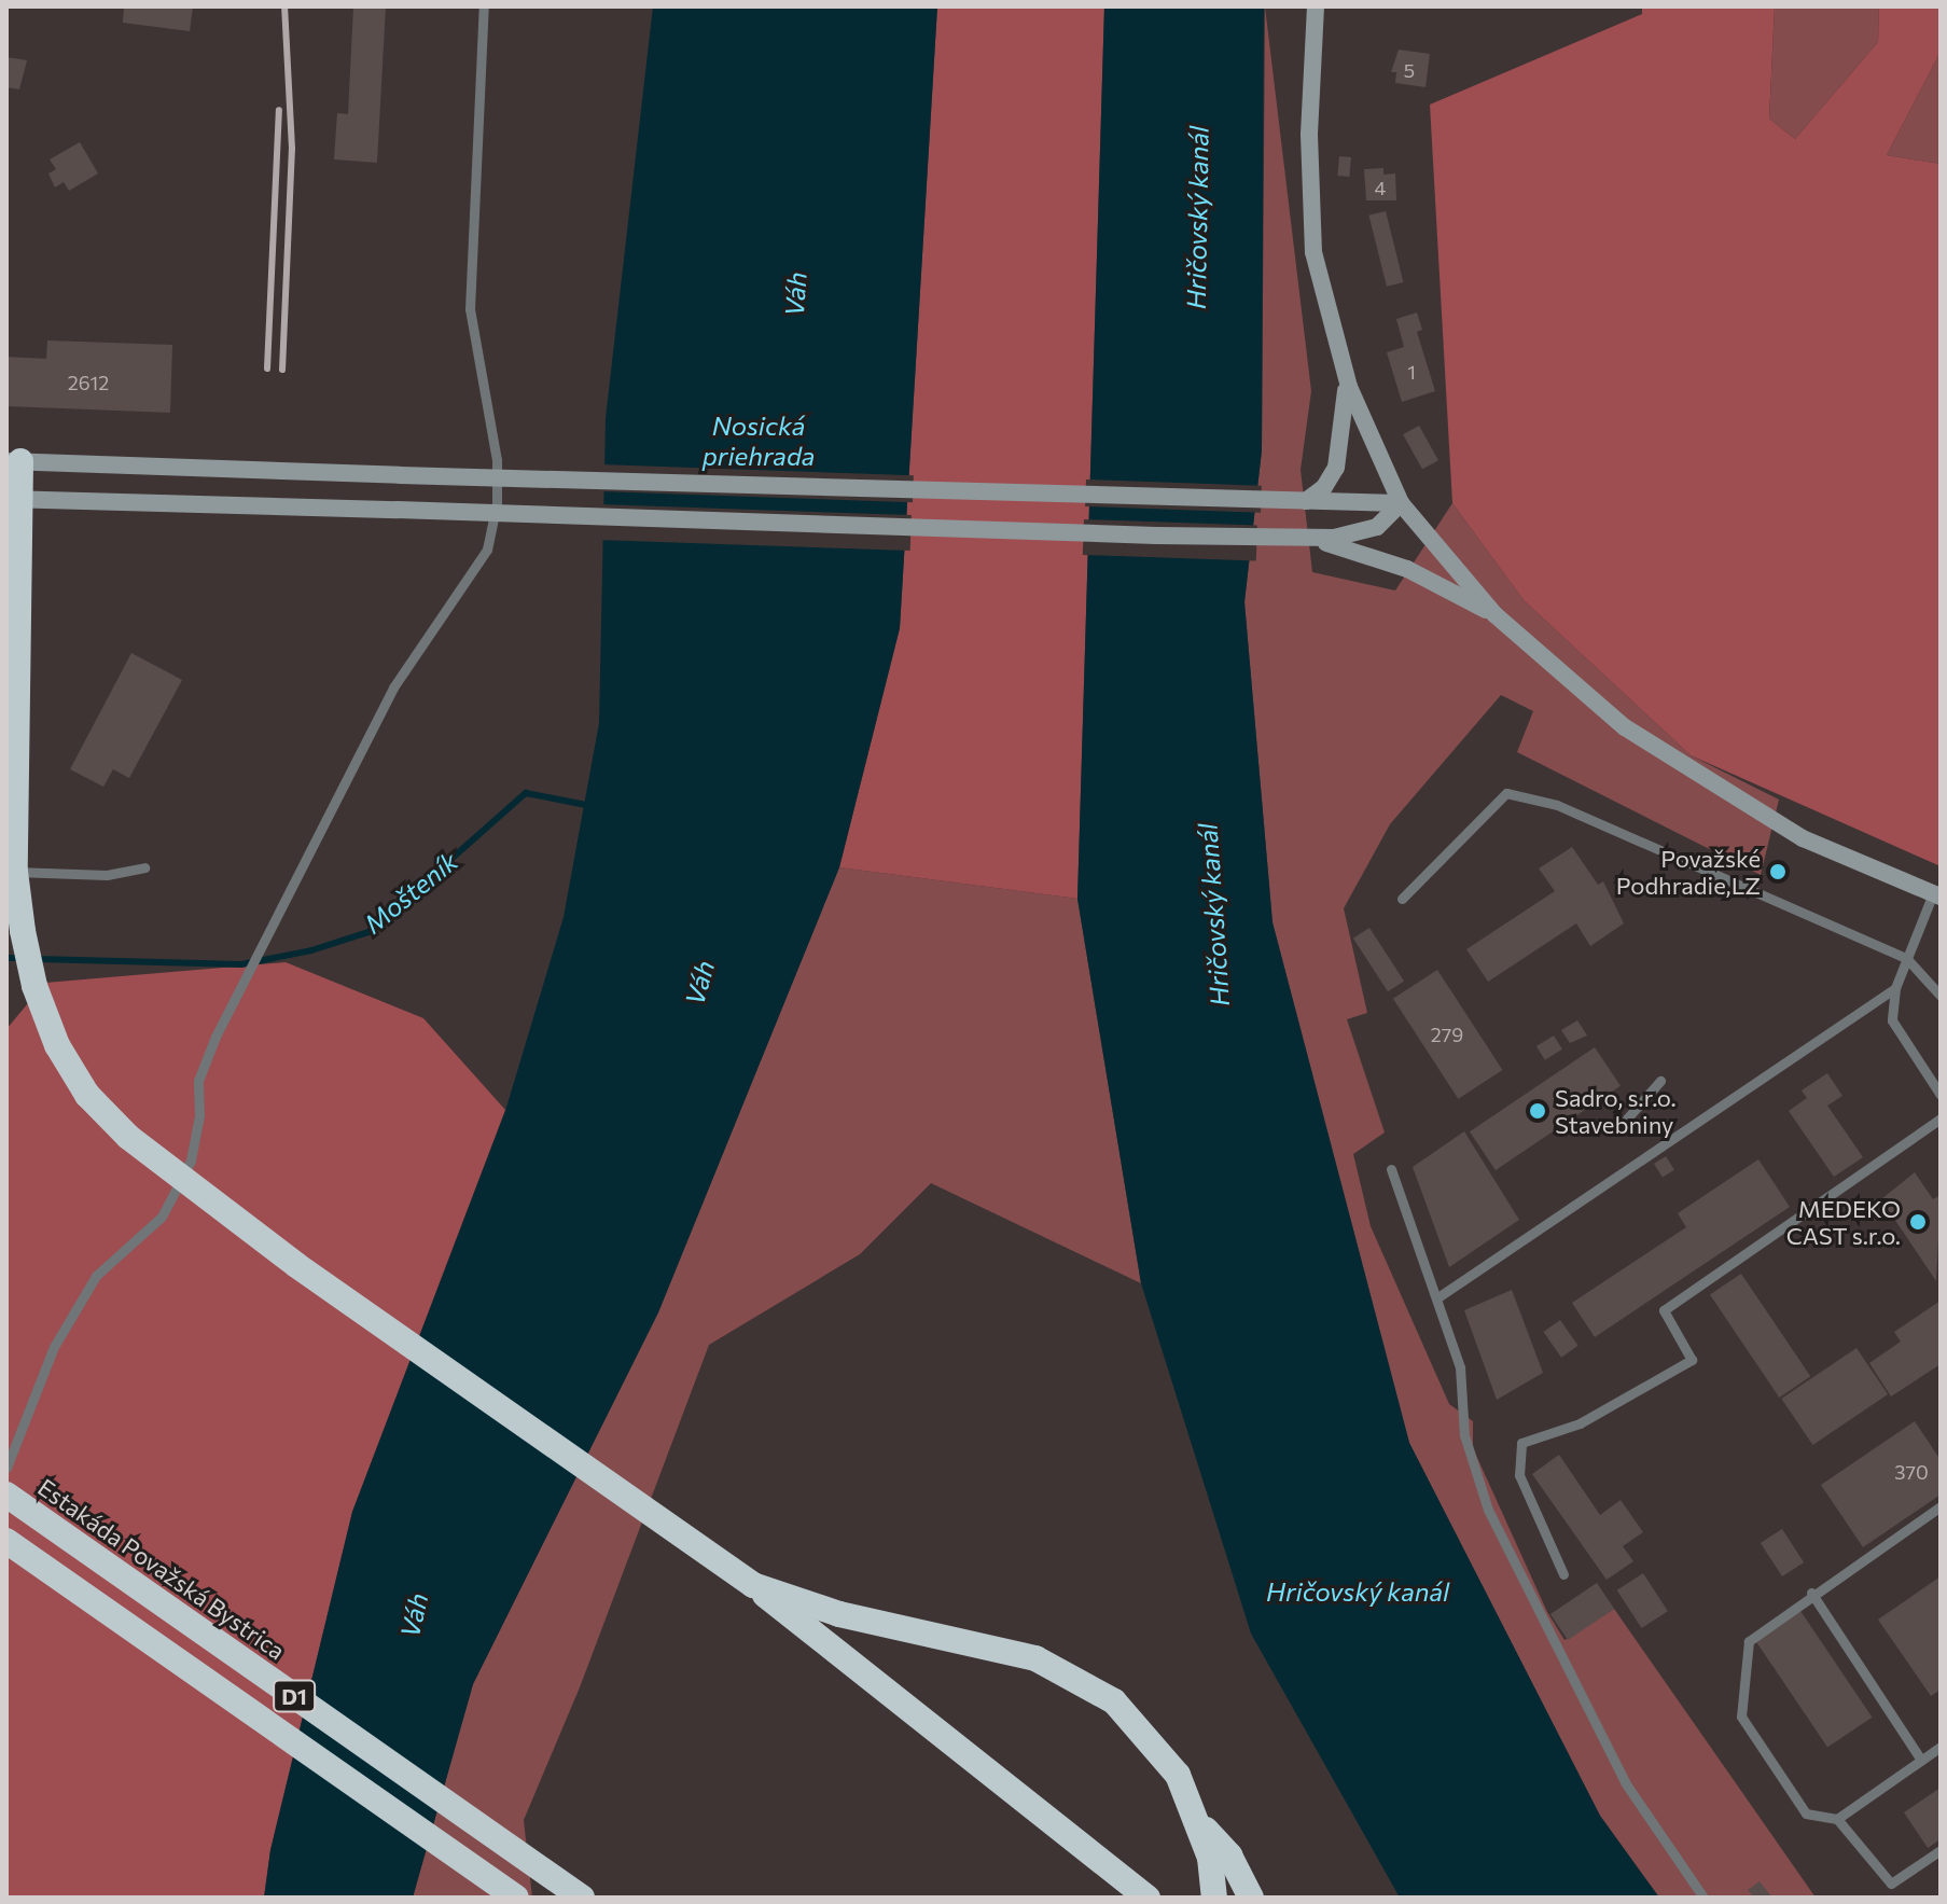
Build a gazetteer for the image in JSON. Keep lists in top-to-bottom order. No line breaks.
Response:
{"streets":{"highway":["Estakáda Považská Bystrica","D1"]},"water":["Hričovský kanál","Váh","Nosická priehrada","Mošteník"],"places":["Považské Podhradie,LZ","Sadro, s.r.o. Stavebniny","MEDEKO CAST s.r.o."],"house_numbers":["5","4","1","2612","279","370"]}
